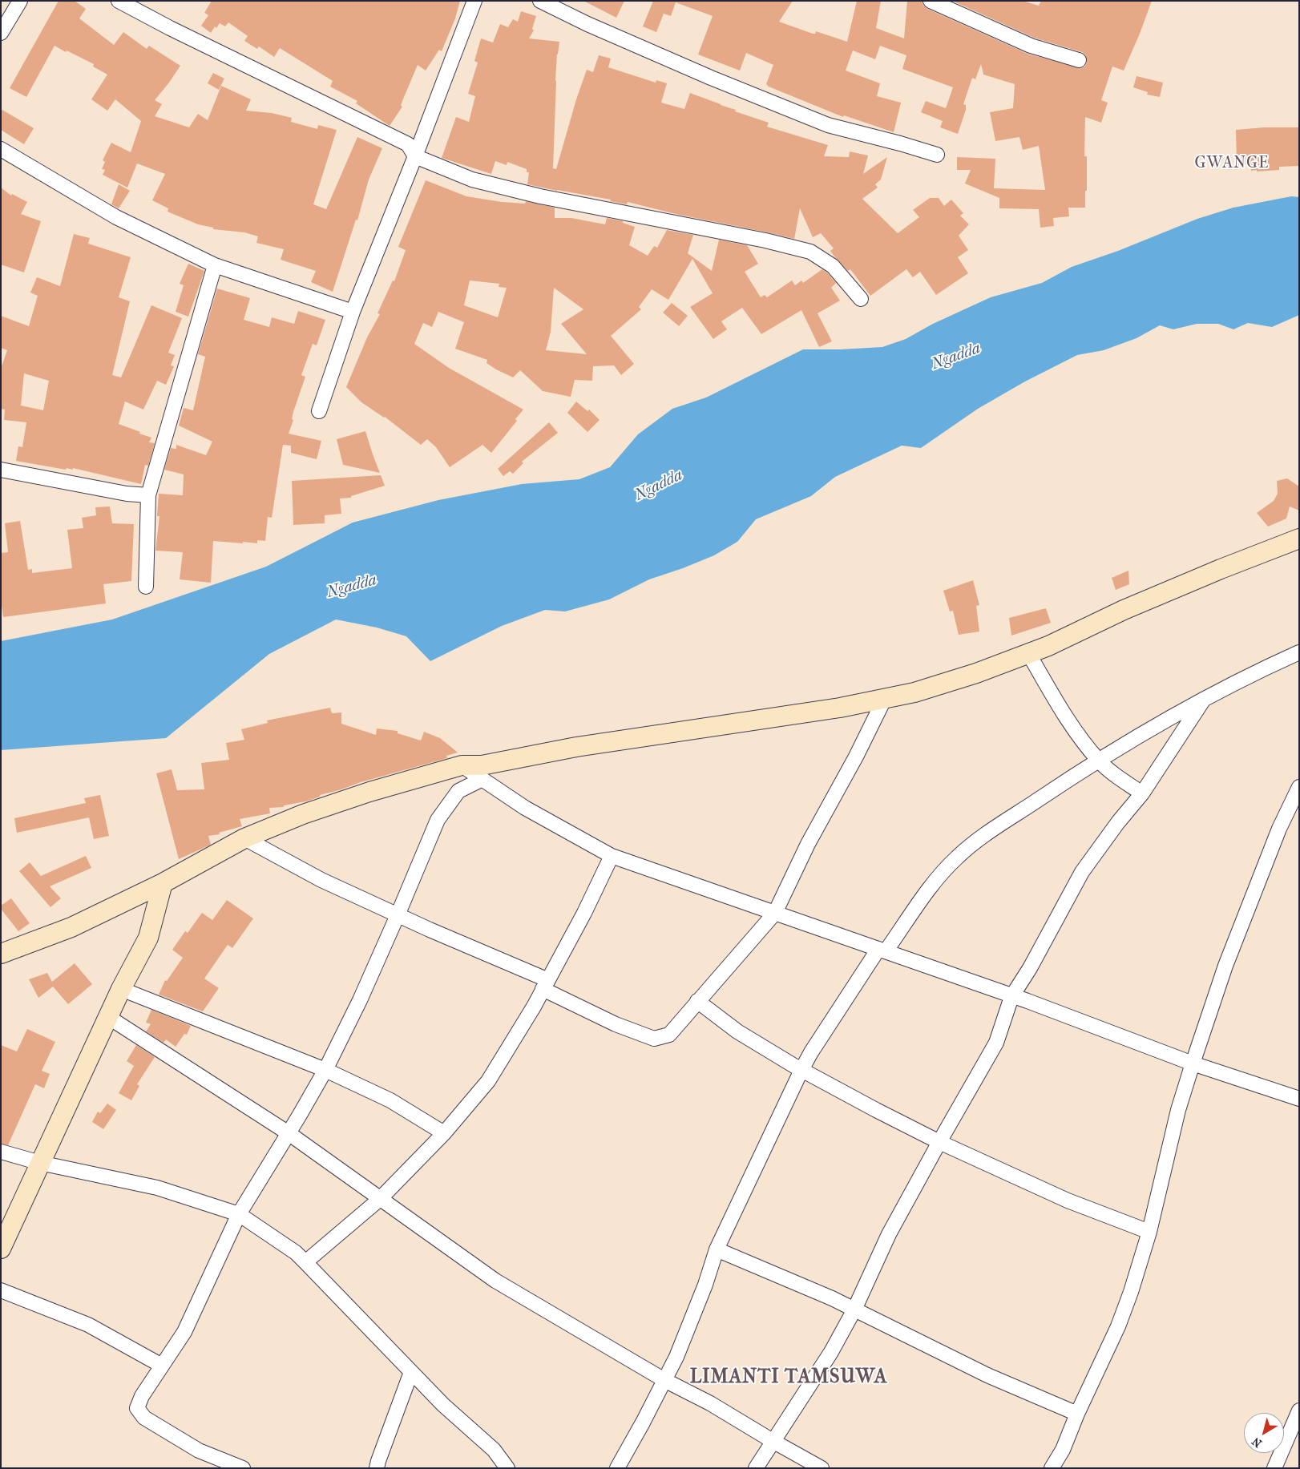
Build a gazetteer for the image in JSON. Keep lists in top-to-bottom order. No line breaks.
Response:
{"districts":["GWANGE","LIMANTI TAMSUWA"],"water":["Ngadda"],"north":"bottom left"}
